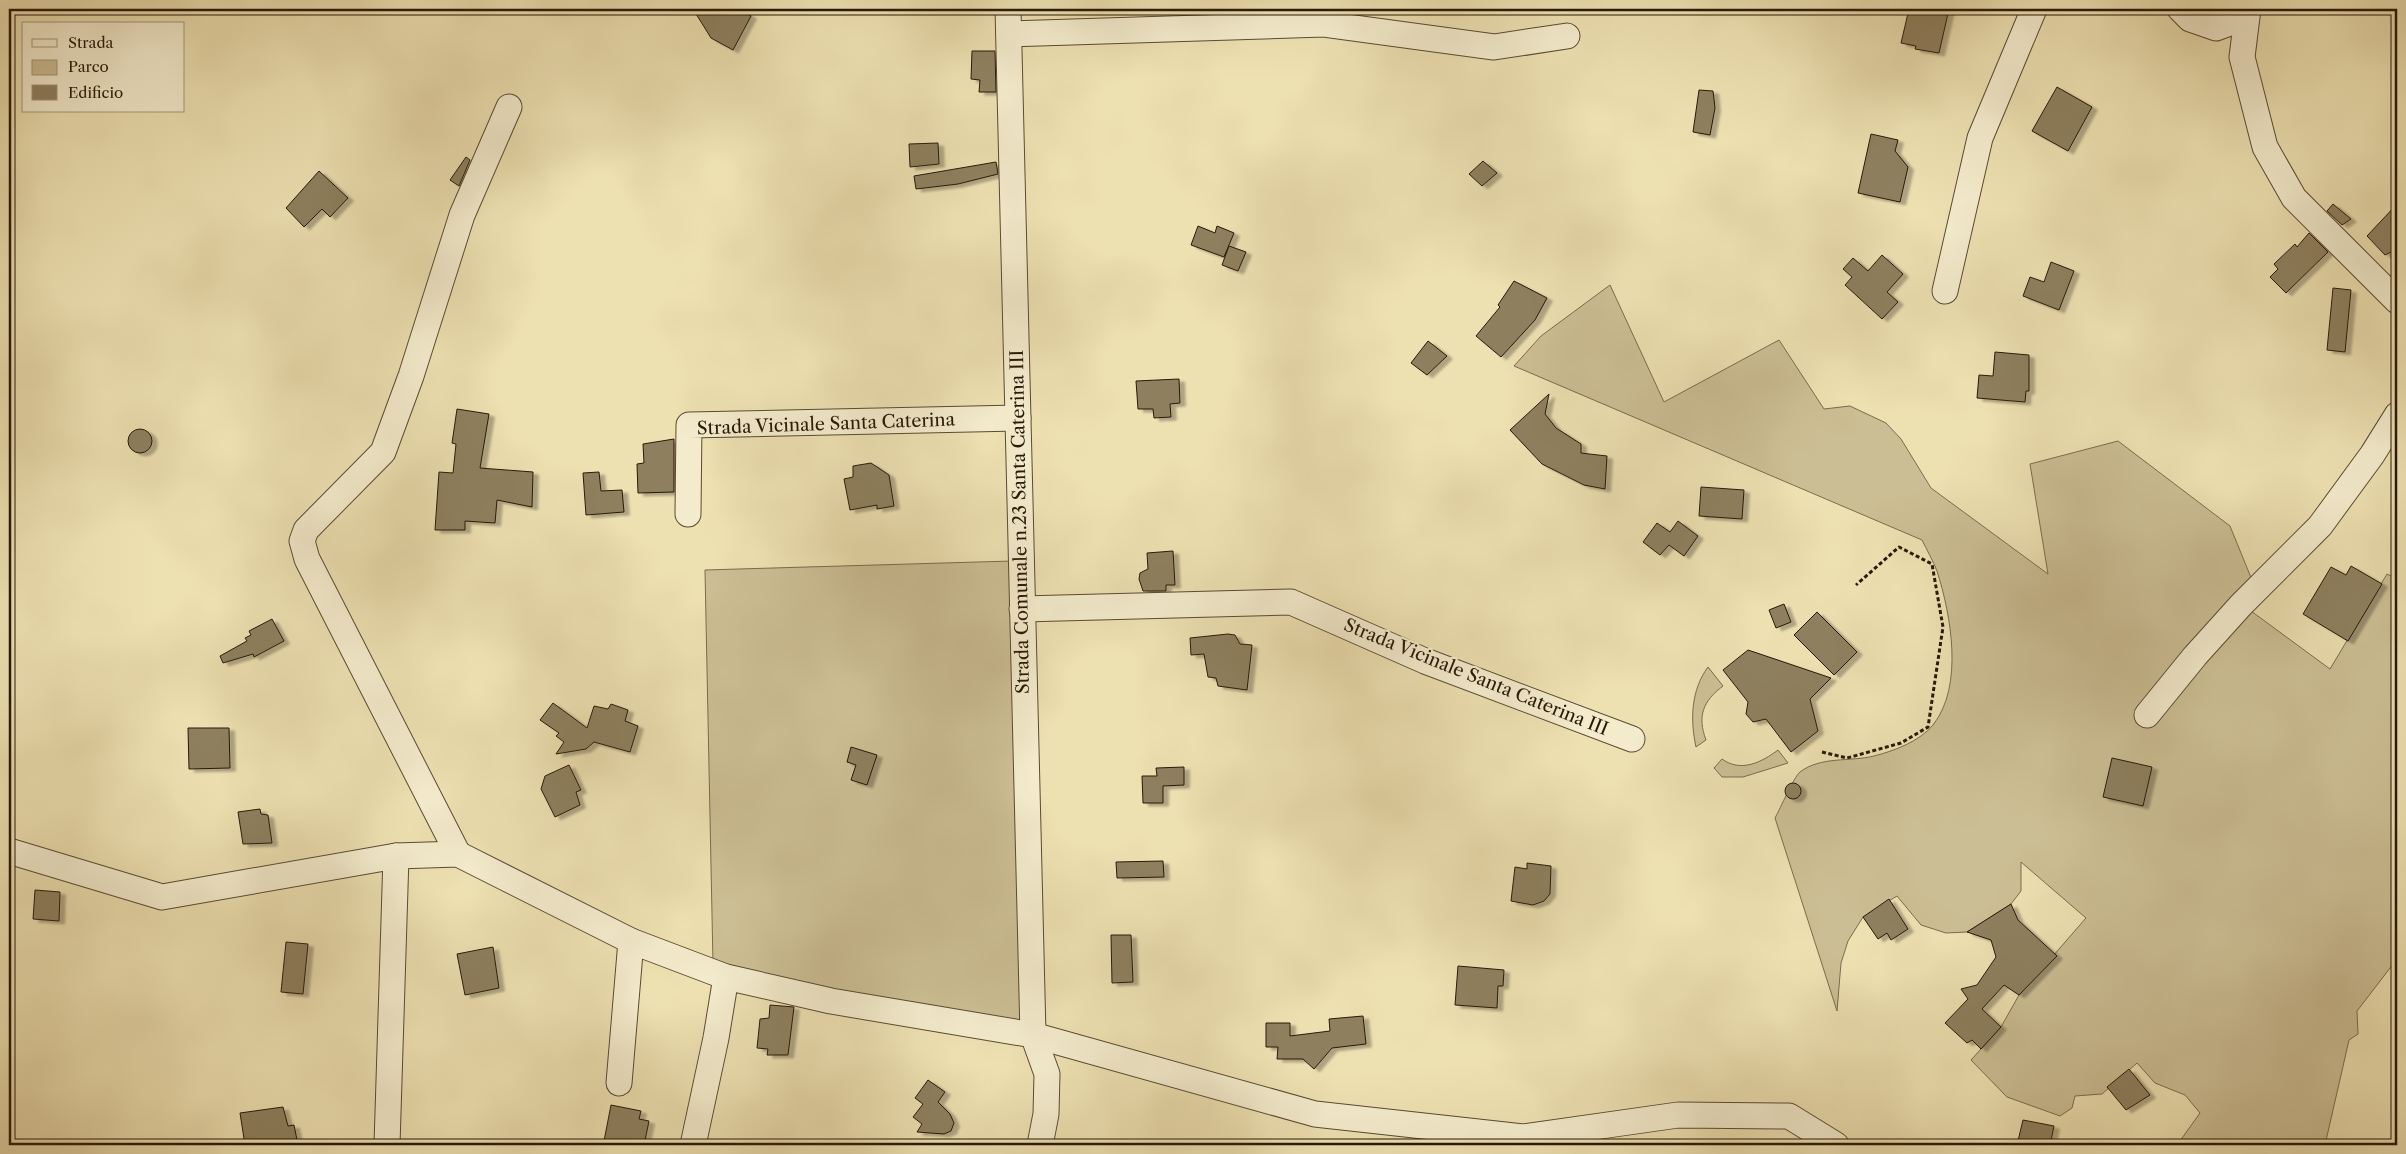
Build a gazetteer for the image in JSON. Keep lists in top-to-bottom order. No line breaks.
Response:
{"streets":{"street":["Strada Vicinale Santa Caterina","Strada Comunale n.23 Santa Caterina III","Strada Vicinale Santa Caterina III"]},"crossings":[["Strada Vicinale Santa Caterina","Strada Comunale n.23 Santa Caterina III"],["Strada Comunale n.23 Santa Caterina III","Strada Vicinale Santa Caterina III"]],"legend":["Strada","Parco","Edificio"]}
